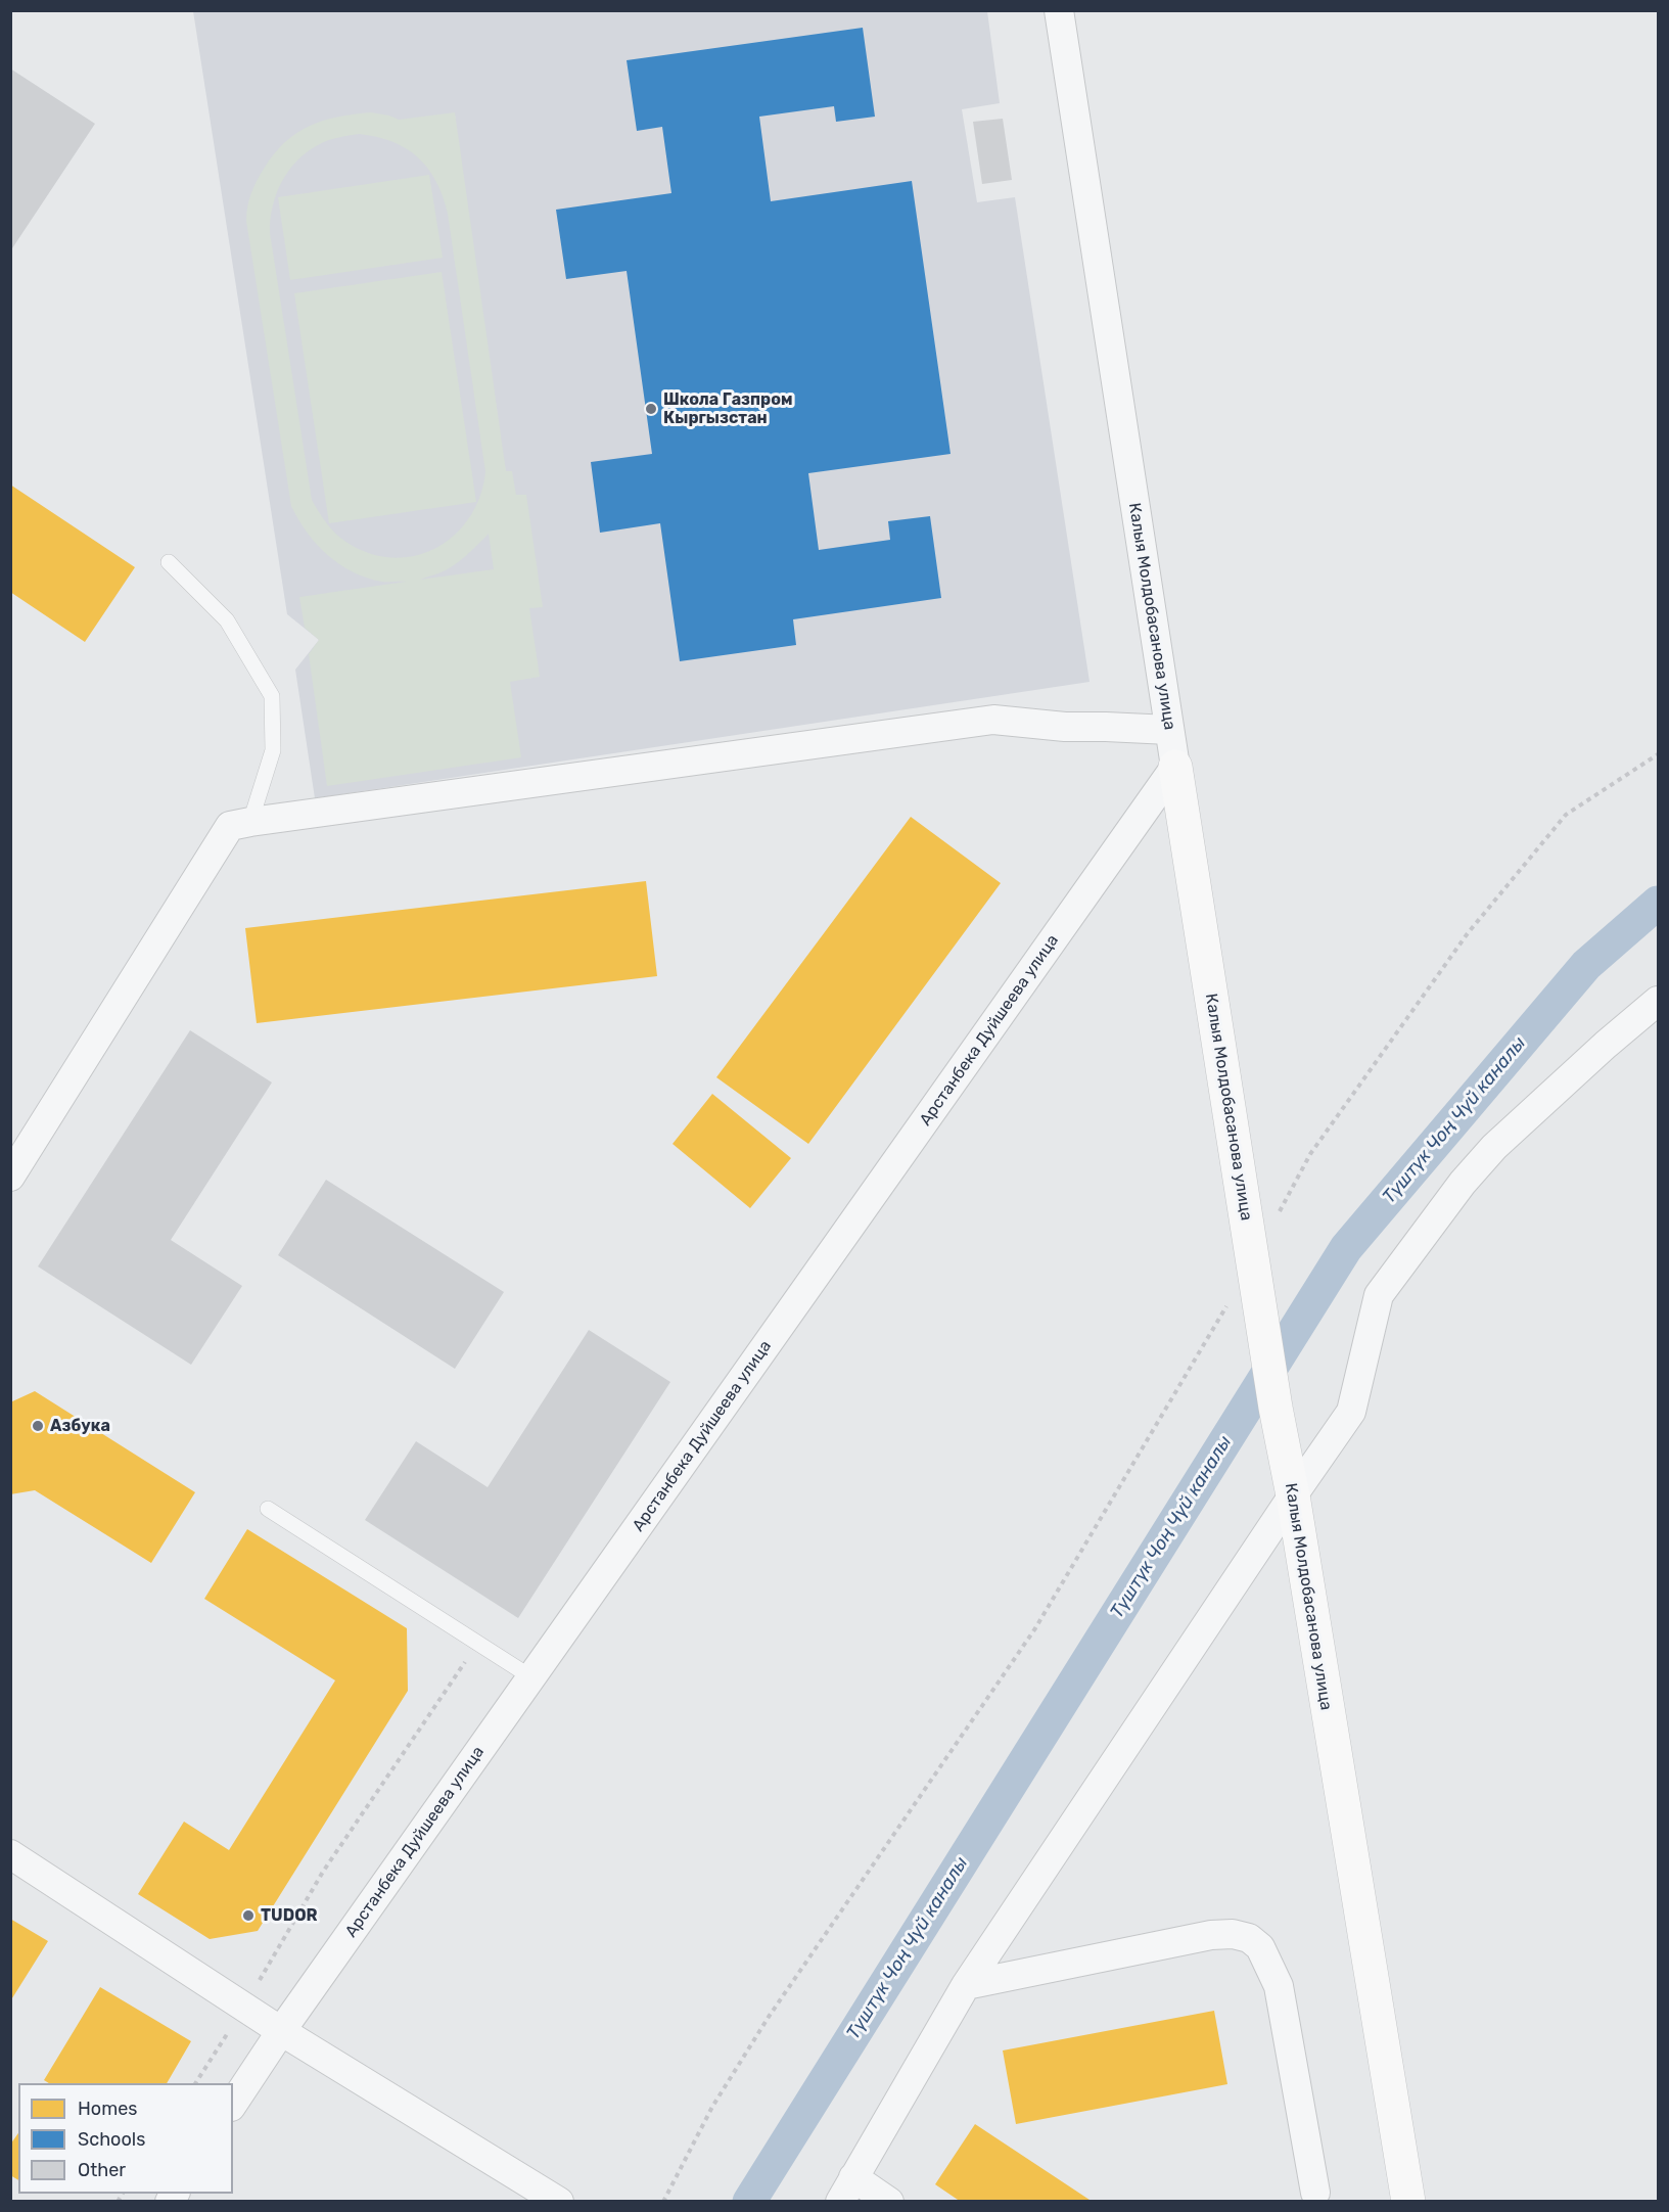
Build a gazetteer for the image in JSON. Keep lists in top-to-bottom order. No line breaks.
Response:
{"streets":{"street":["Калыя Молдобасанова улица","Арстанбека Дуйшеева улица"]},"crossings":[["Калыя Молдобасанова улица","Арстанбека Дуйшеева улица"]],"water":["Түштүк Чоң Чүй каналы"],"places":["Школа Газпром Кыргызстан","Азбука","TUDOR"],"legend":["Homes","Schools","Other"]}
